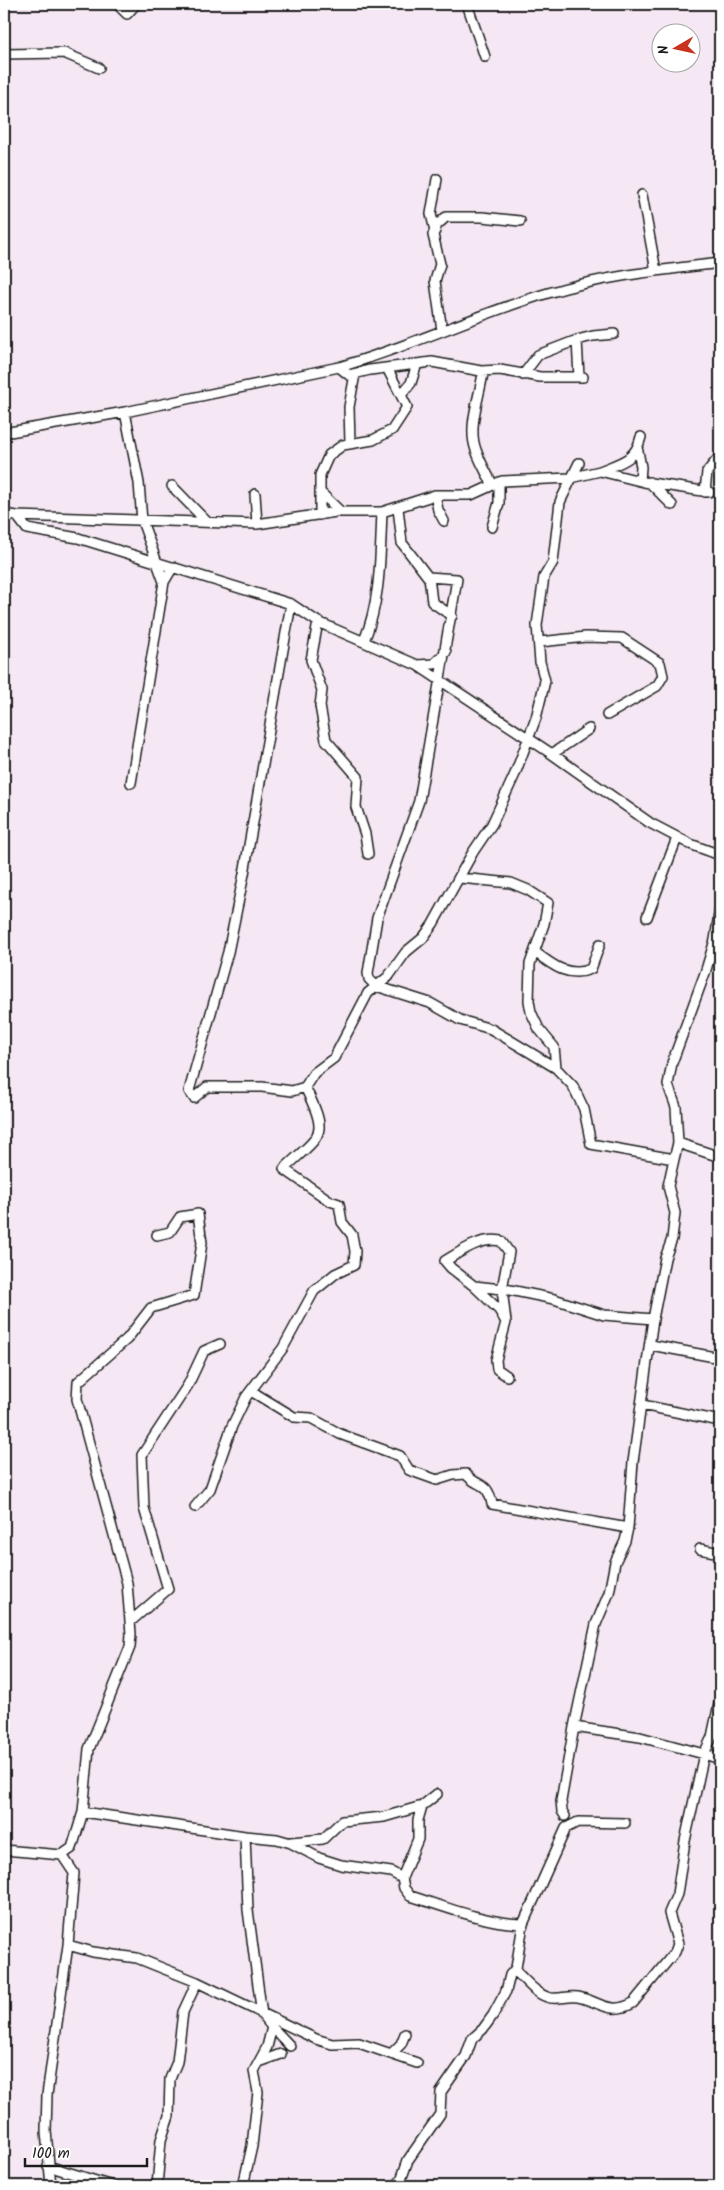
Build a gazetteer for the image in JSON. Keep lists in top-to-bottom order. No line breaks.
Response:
{"scale_bar":"100 m","north":"left"}
